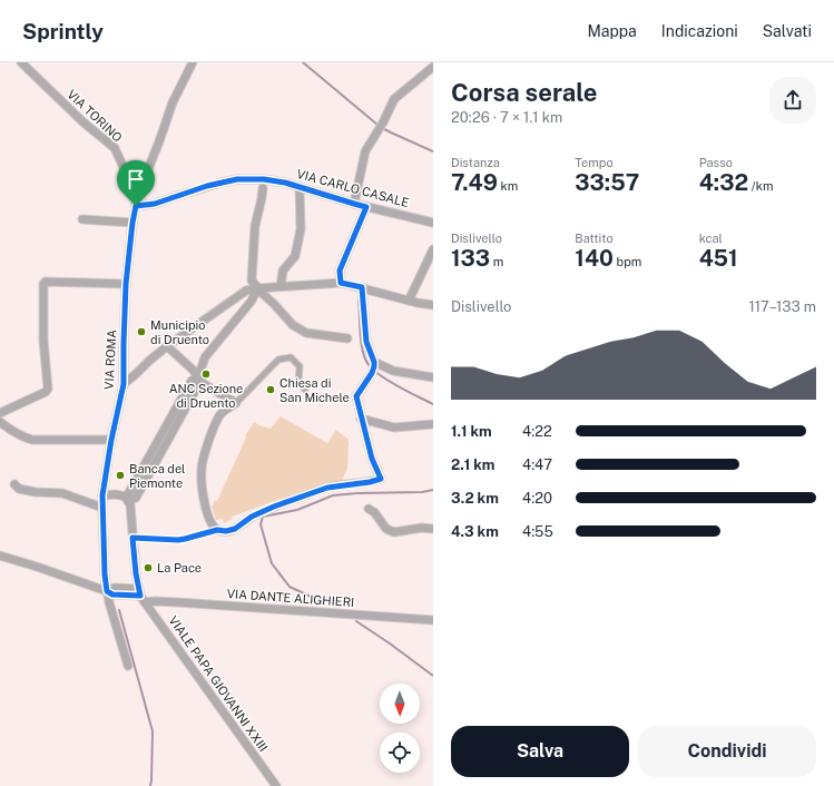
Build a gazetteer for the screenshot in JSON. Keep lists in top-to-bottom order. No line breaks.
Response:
{"streets":{"street":["VIA TORINO","VIA CARLO CASALE","VIA ROMA","VIA DANTE ALIGHIERI","VIALE PAPA GIOVANNI XXIII"]},"crossings":[["VIA TORINO","VIA ROMA"],["VIA CARLO CASALE","VIA ROMA"],["VIA ROMA","VIA DANTE ALIGHIERI"],["VIA DANTE ALIGHIERI","VIALE PAPA GIOVANNI XXIII"]],"places":["Municipio di Druento","ANC Sezione di Druento","Chiesa di San Michele","Banca del Piemonte","La Pace"],"north":"bottom","page":{"header":"Sprintly","nav":["Mappa","Indicazioni","Salvati"],"heading":["Corsa serale","20:26 · 7 × 1.1 km"],"stats":[["Distanza","7.49 km"],["Tempo","33:57"],["Passo","4:32 /km"],["Dislivello","133 m"],["Battito","140 bpm"],["kcal","451"]],"chart":["Dislivello","117–133 m"],"list":[{"name":"1.1 km","note":"4:22"},{"name":"2.1 km","note":"4:47"},{"name":"3.2 km","note":"4:20"},{"name":"4.3 km","note":"4:55"}],"buttons":["Salva","Condividi"]}}
